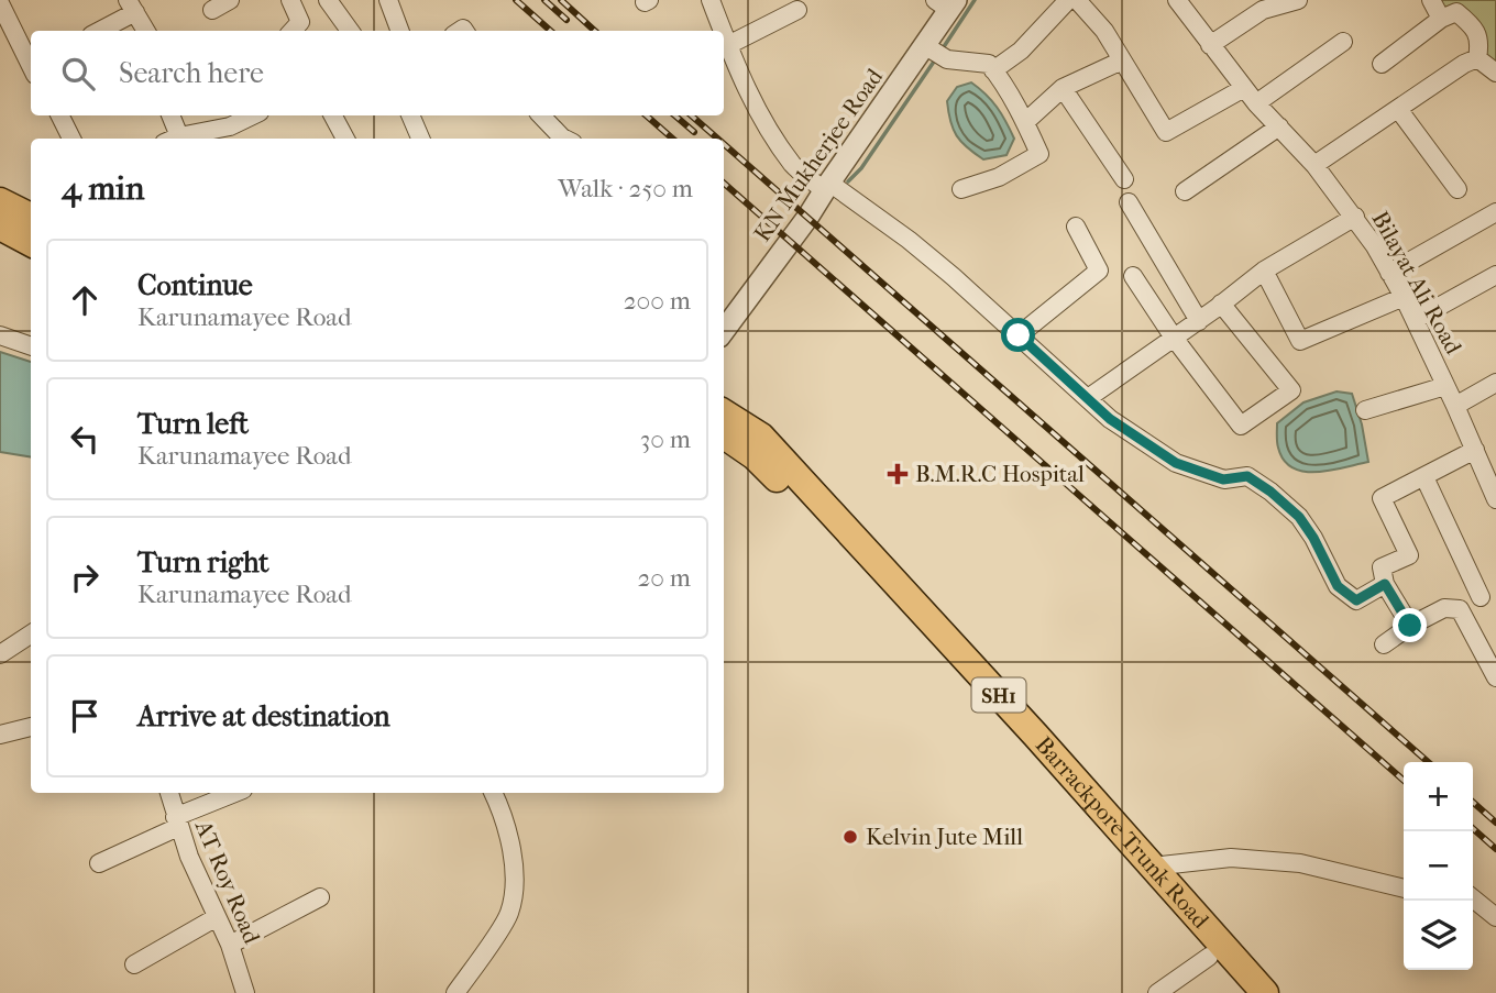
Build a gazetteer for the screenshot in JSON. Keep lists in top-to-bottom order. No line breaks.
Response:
{"streets":{"main road":["SH1","Barrackpore Trunk Road"],"street":["KN Mukherjee Road","Bilayat Ali Road","AT Roy Road"]},"places":{"health":["B.M.R.C Hospital"],"other":["Kelvin Jute Mill"]},"page":{"search":"Search here","heading":["4 min","Walk · 250 m"],"list":[["Continue","Karunamayee Road","200 m"],["Turn left","Karunamayee Road","30 m"],["Turn right","Karunamayee Road","20 m"],"Arrive at destination"],"map_buttons":["+","−"]}}
